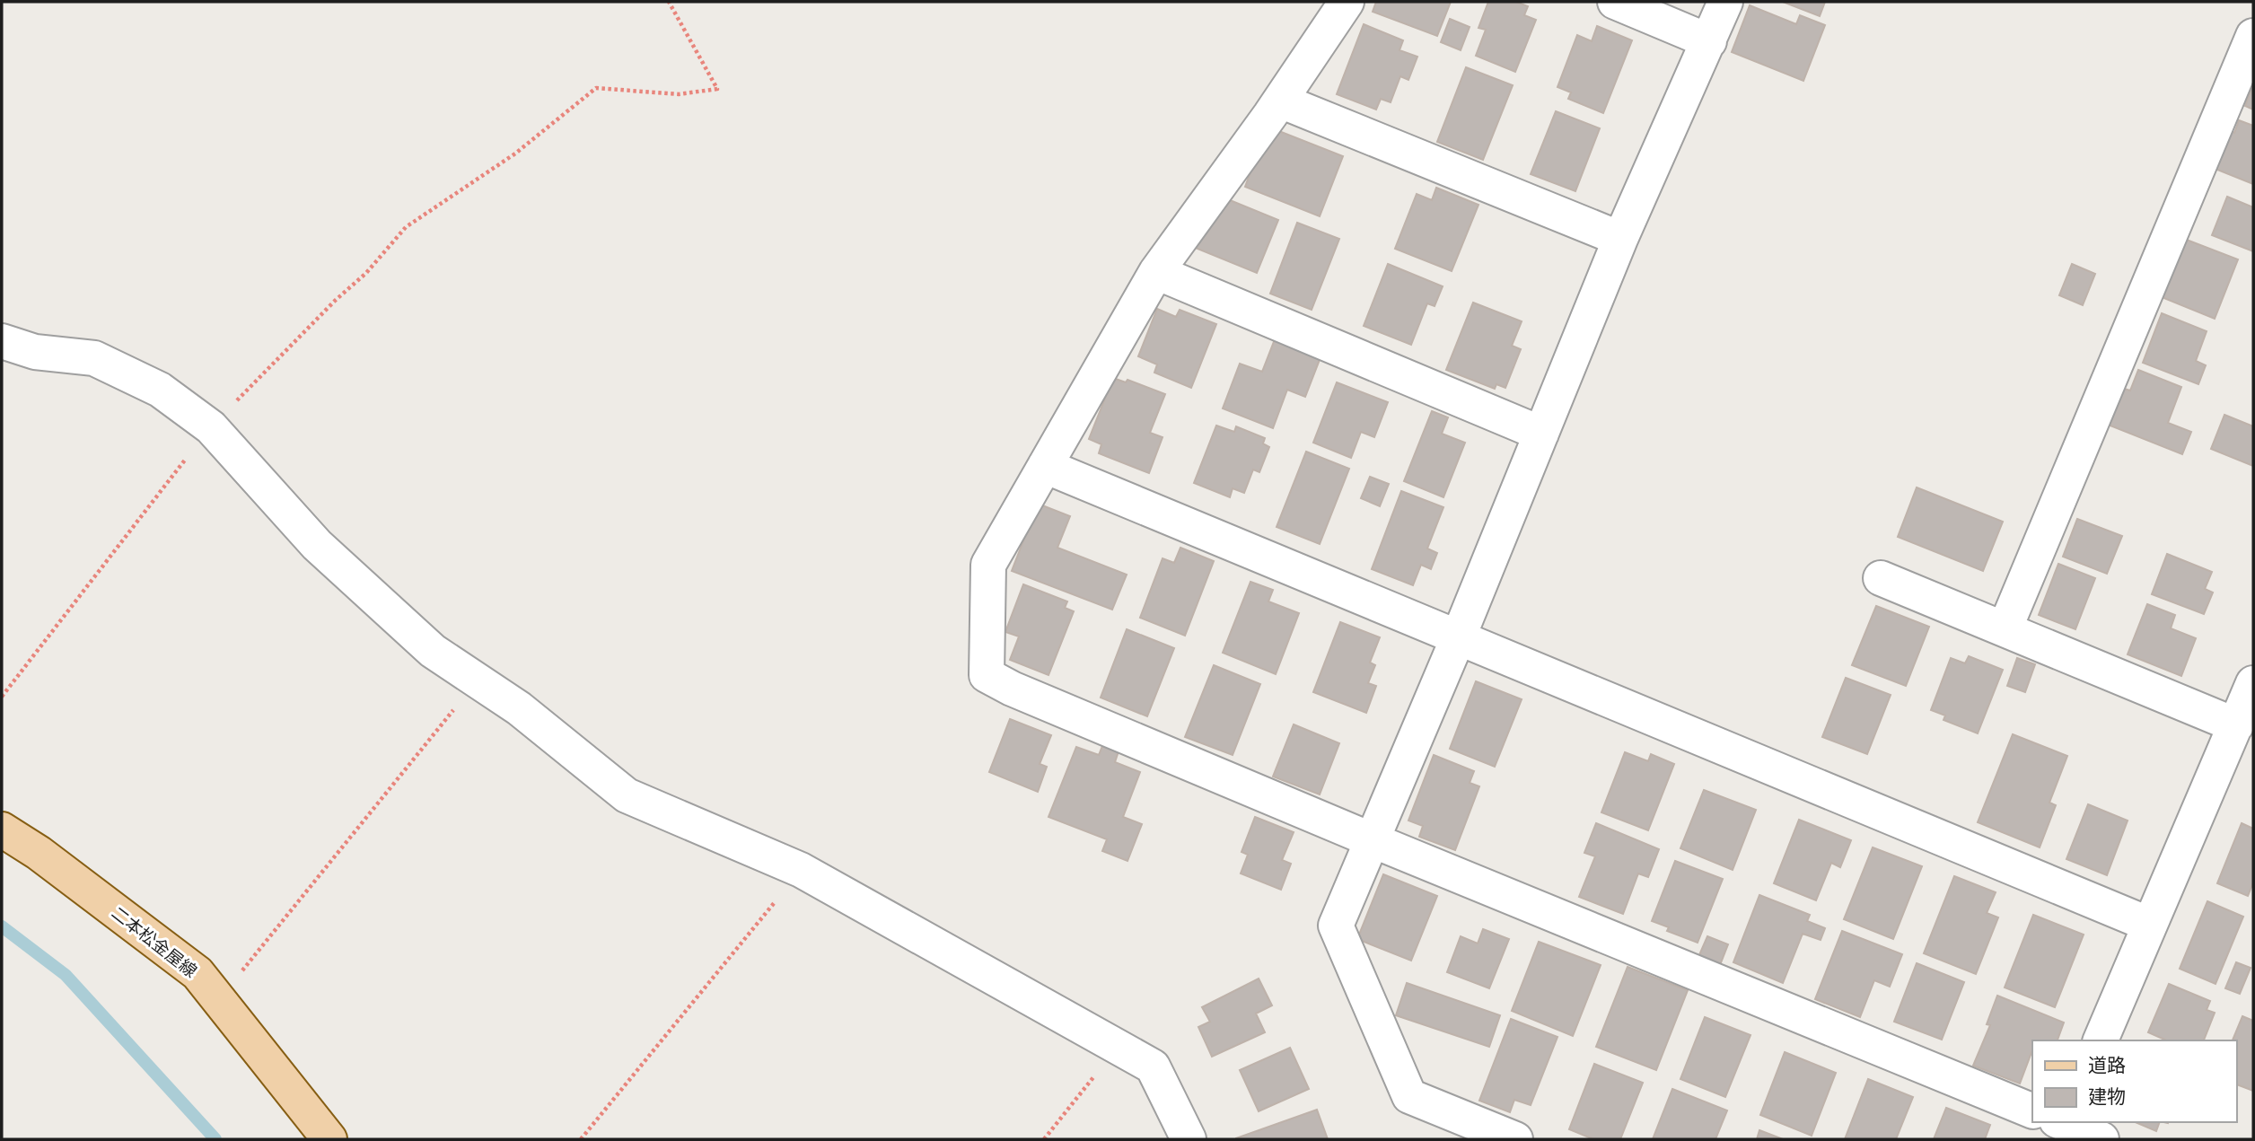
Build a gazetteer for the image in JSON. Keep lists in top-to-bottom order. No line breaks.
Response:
{"streets":{"main road":["二本松金屋線"]},"legend":["道路","建物"]}
